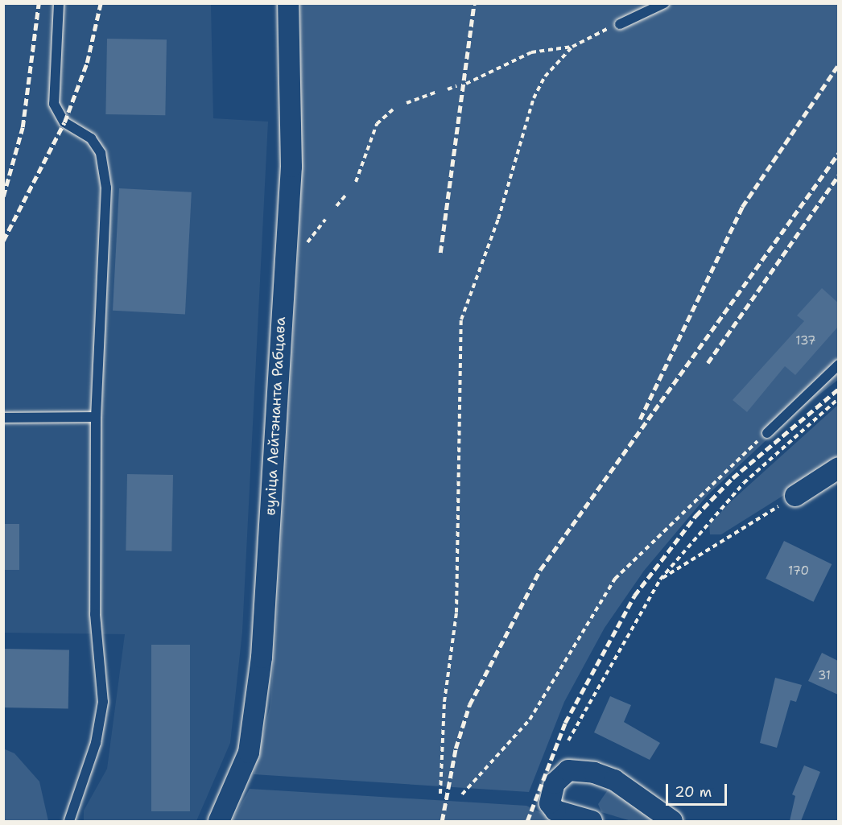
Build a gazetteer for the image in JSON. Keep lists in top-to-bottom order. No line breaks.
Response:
{"streets":{"street":["вуліца Лейтэнанта Рабцава"]},"house_numbers":["137","170","31"],"scale_bar":"20 m"}
